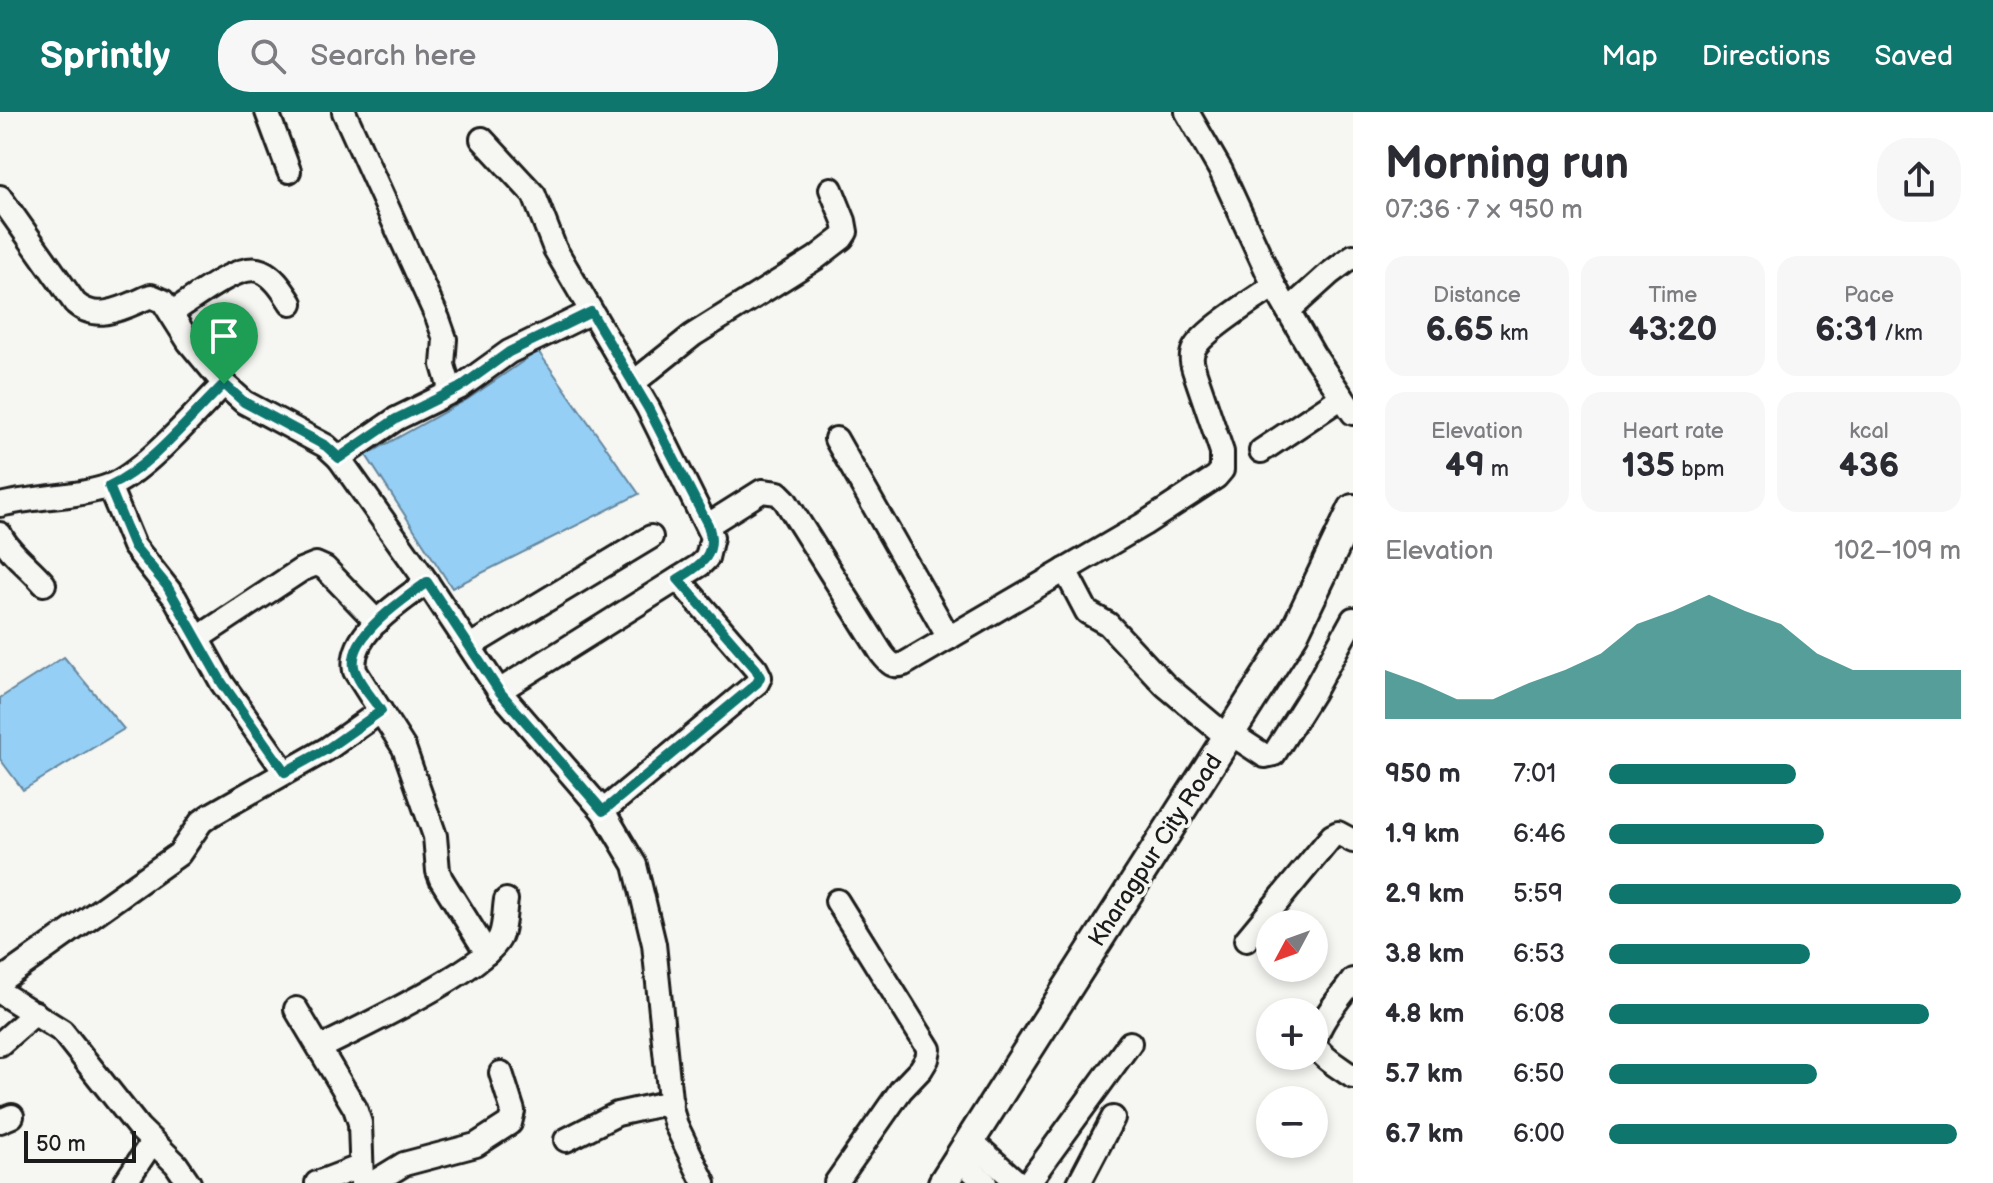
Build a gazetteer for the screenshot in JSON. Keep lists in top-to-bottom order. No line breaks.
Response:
{"streets":{"main road":["Kharagpur City Road"]},"scale_bar":"50 m","north":"bottom left","page":{"header":"Sprintly","search":"Search here","nav":["Map","Directions","Saved"],"heading":["Morning run","07:36 · 7 × 950 m"],"stats":[["Distance","6.65 km"],["Time","43:20"],["Pace","6:31 /km"],["Elevation","49 m"],["Heart rate","135 bpm"],["kcal","436"]],"chart":["Elevation","102–109 m"],"list":[{"name":"950 m","note":"7:01"},{"name":"1.9 km","note":"6:46"},{"name":"2.9 km","note":"5:59"},{"name":"3.8 km","note":"6:53"},{"name":"4.8 km","note":"6:08"},{"name":"5.7 km","note":"6:50"},{"name":"6.7 km","note":"6:00"}],"map_buttons":["+","−"],"scale":"50 m"}}
